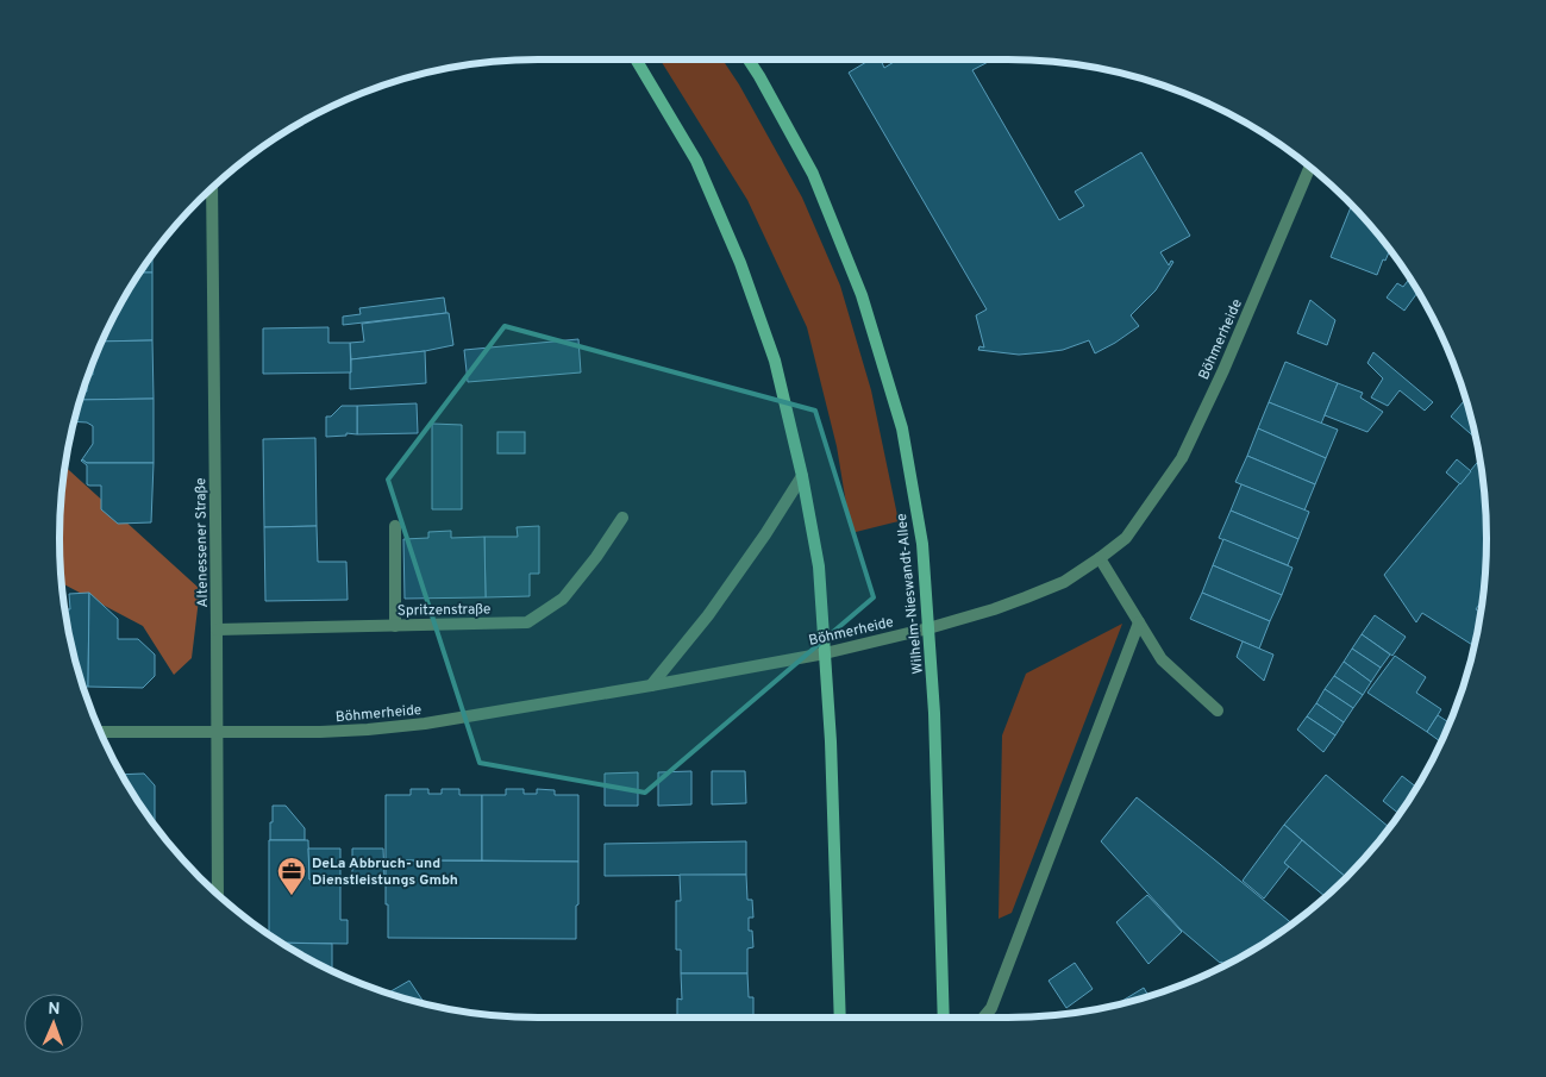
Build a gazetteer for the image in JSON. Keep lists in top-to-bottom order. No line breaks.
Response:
{"streets":{"main road":["Wilhelm-Nieswandt-Allee"],"street":["Böhmerheide","Altenessener Straße","Spritzenstraße"]},"crossings":[["Böhmerheide","Altenessener Straße"],["Böhmerheide","Wilhelm-Nieswandt-Allee"],["Altenessener Straße","Spritzenstraße"]],"places":{"office":["DeLa Abbruch- und Dienstleistungs Gmbh"]},"north":"top"}
